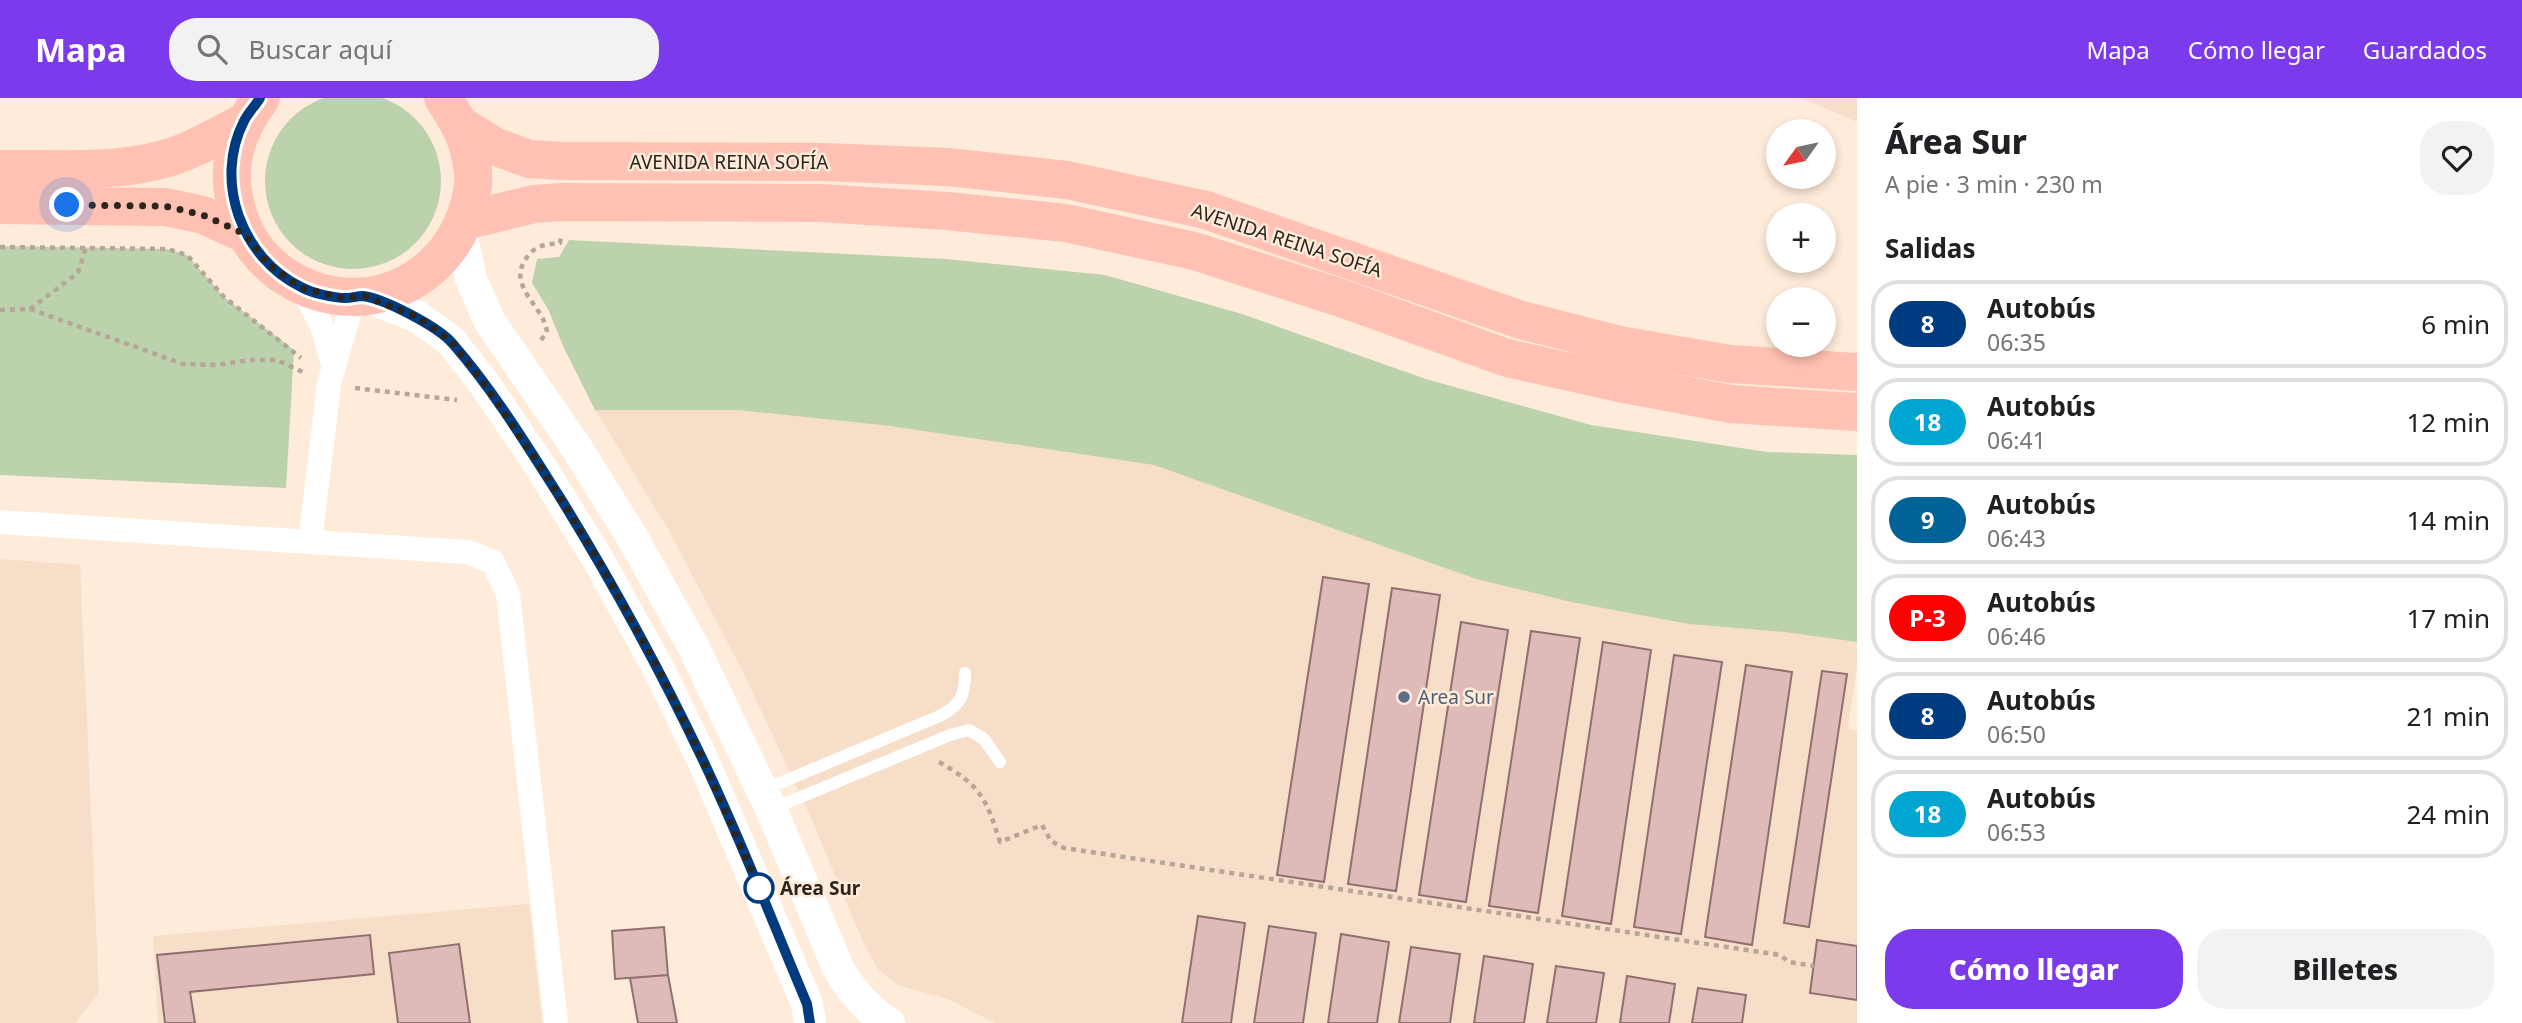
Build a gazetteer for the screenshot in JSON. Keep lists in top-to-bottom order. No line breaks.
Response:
{"streets":{"main road":["AVENIDA REINA SOFÍA"]},"places":["Area Sur","Área Sur"],"lines":["bus line 8"],"north":"bottom left","page":{"header":"Mapa","search":"Buscar aquí","nav":["Mapa","Cómo llegar","Guardados"],"heading":[["Área Sur","A pie · 3 min · 230 m"],"Salidas"],"map_buttons":["+","−"],"list":[{"mark":"8","name":"Autobús","note":"06:35","value":"6 min"},{"mark":"18","name":"Autobús","note":"06:41","value":"12 min"},{"mark":"9","name":"Autobús","note":"06:43","value":"14 min"},{"mark":"P-3","name":"Autobús","note":"06:46","value":"17 min"},{"mark":"8","name":"Autobús","note":"06:50","value":"21 min"},{"mark":"18","name":"Autobús","note":"06:53","value":"24 min"}],"buttons":["Cómo llegar","Billetes"]}}
